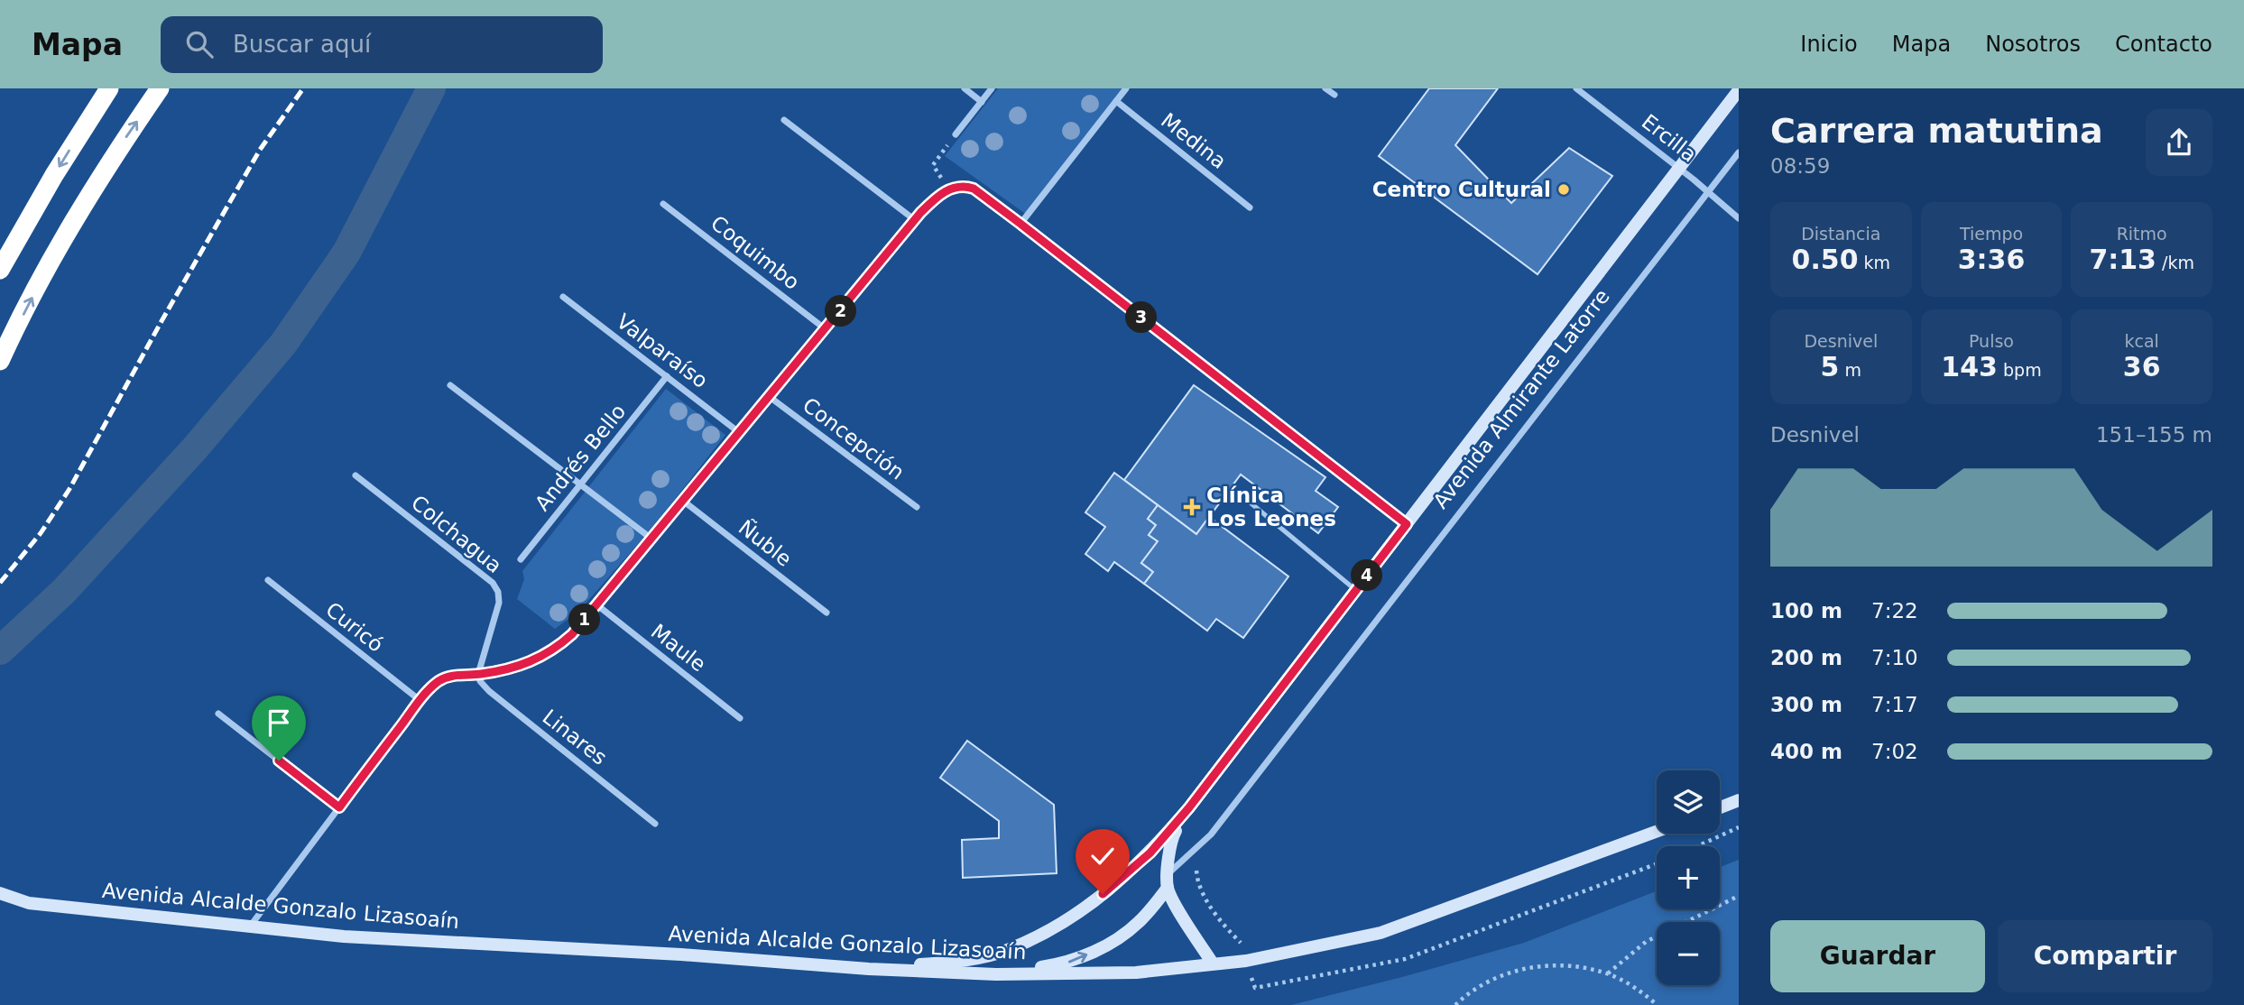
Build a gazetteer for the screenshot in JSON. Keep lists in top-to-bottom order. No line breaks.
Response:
{"streets":{"main road":["Avenida Almirante Latorre","Avenida Alcalde Gonzalo Lizasoaín"],"street":["Ercilla","Medina","Coquimbo","Valparaíso","Concepción","Andrés Bello","Colchagua","Ñuble","Curicó","Maule","Linares"]},"crossings":[["Ercilla","Avenida Almirante Latorre"],["Valparaíso","Andrés Bello"],["Avenida Almirante Latorre","Avenida Alcalde Gonzalo Lizasoaín"],["Colchagua","Linares"]],"places":{"other":["Centro Cultural"],"health":["Clínica Los Leones"]},"page":{"header":"Mapa","search":"Buscar aquí","nav":["Inicio","Mapa","Nosotros","Contacto"],"heading":["Carrera matutina","08:59"],"stats":[["Distancia","0.50 km"],["Tiempo","3:36"],["Ritmo","7:13 /km"],["Desnivel","5 m"],["Pulso","143 bpm"],["kcal","36"]],"pins":["2","3","4","1"],"chart":["Desnivel","151–155 m"],"list":[{"name":"100 m","note":"7:22"},{"name":"200 m","note":"7:10"},{"name":"300 m","note":"7:17"},{"name":"400 m","note":"7:02"}],"map_buttons":["+","−"],"buttons":["Guardar","Compartir"]}}
